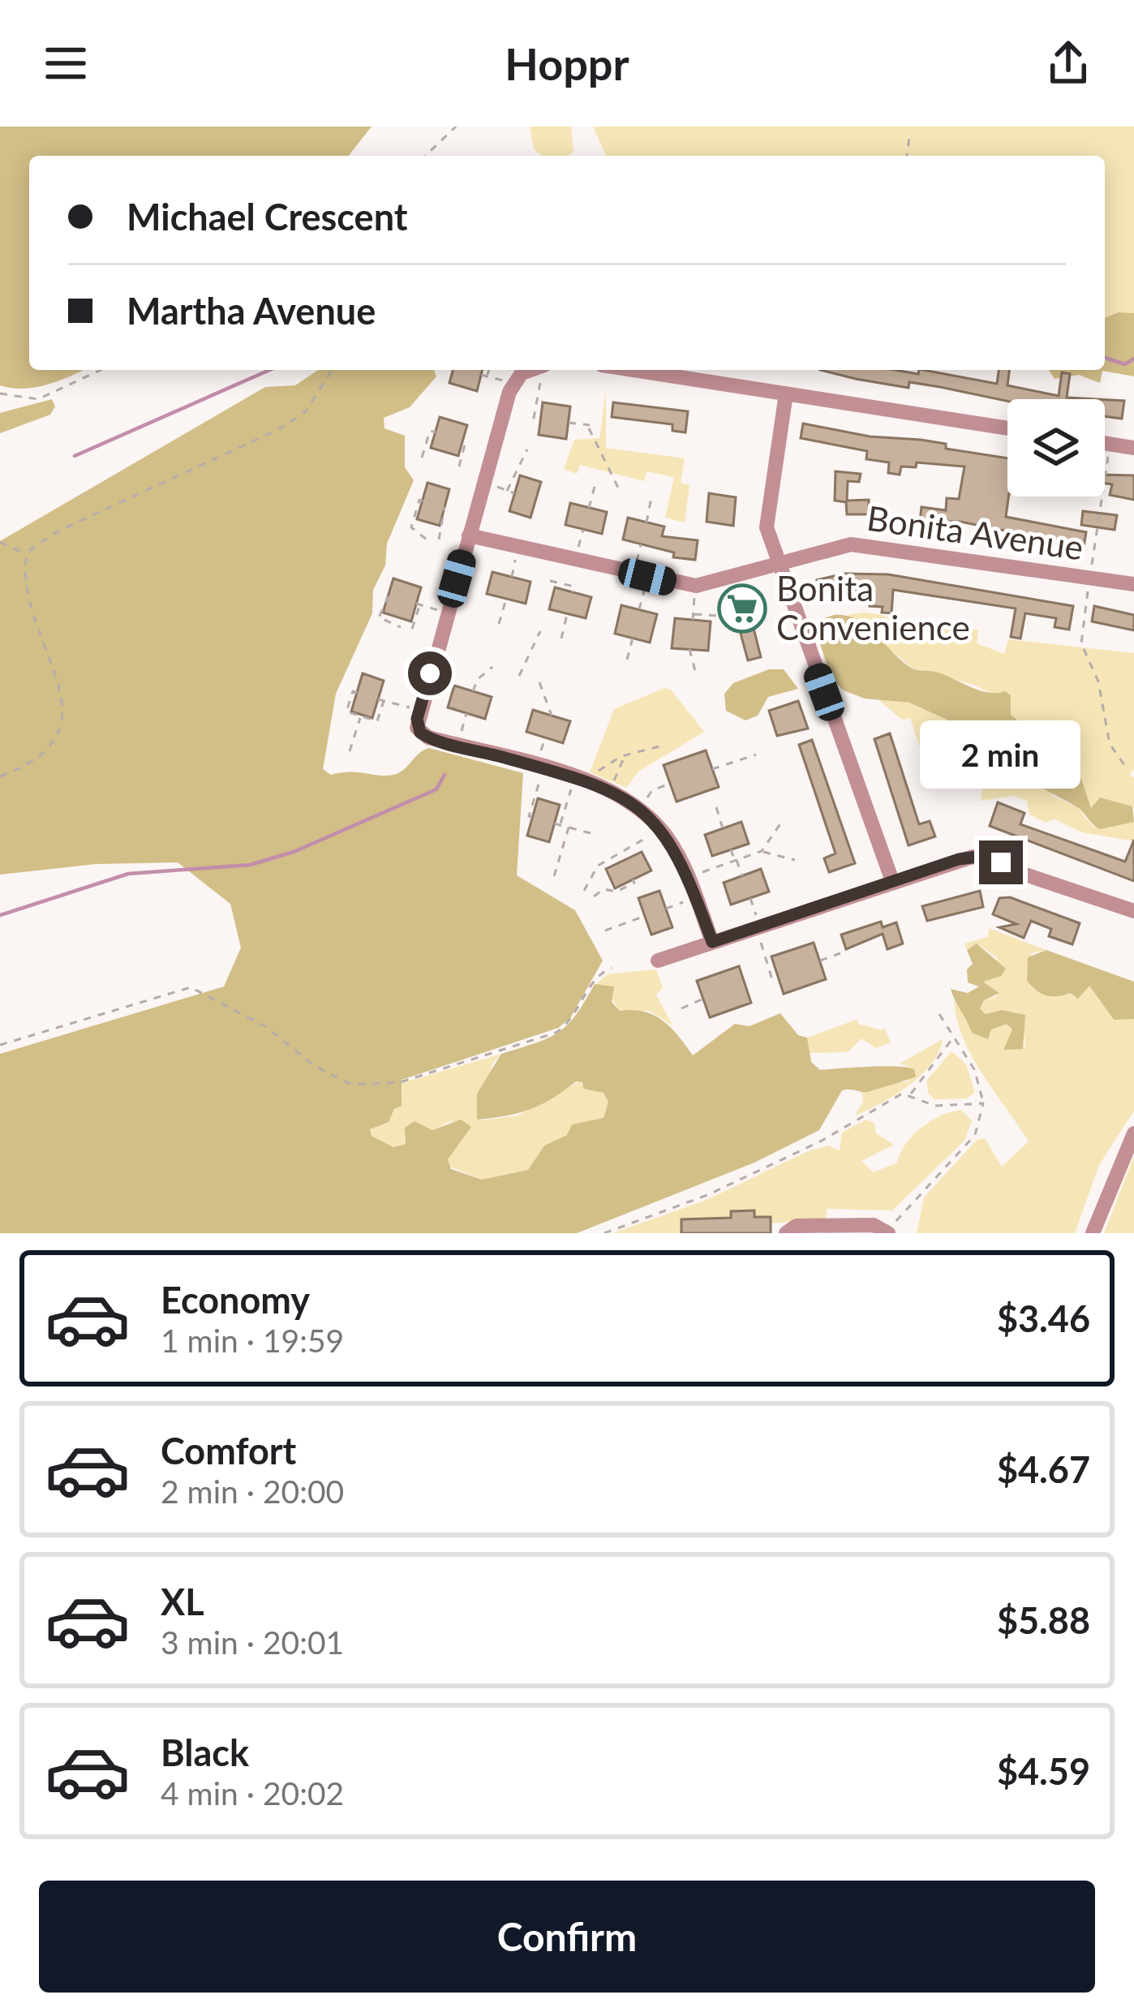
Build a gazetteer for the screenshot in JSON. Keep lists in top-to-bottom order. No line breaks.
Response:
{"streets":{"street":["Bonita Avenue"]},"places":{"supermarket":["Bonita Convenience"]},"page":{"header":"Hoppr","banner":["Michael Crescent","Martha Avenue"],"bubble":"2 min","list":[{"name":"Economy","note":"1 min · 19:59","value":"$3.46"},{"name":"Comfort","note":"2 min · 20:00","value":"$4.67"},{"name":"XL","note":"3 min · 20:01","value":"$5.88"},{"name":"Black","note":"4 min · 20:02","value":"$4.59"}],"buttons":"Confirm"}}
